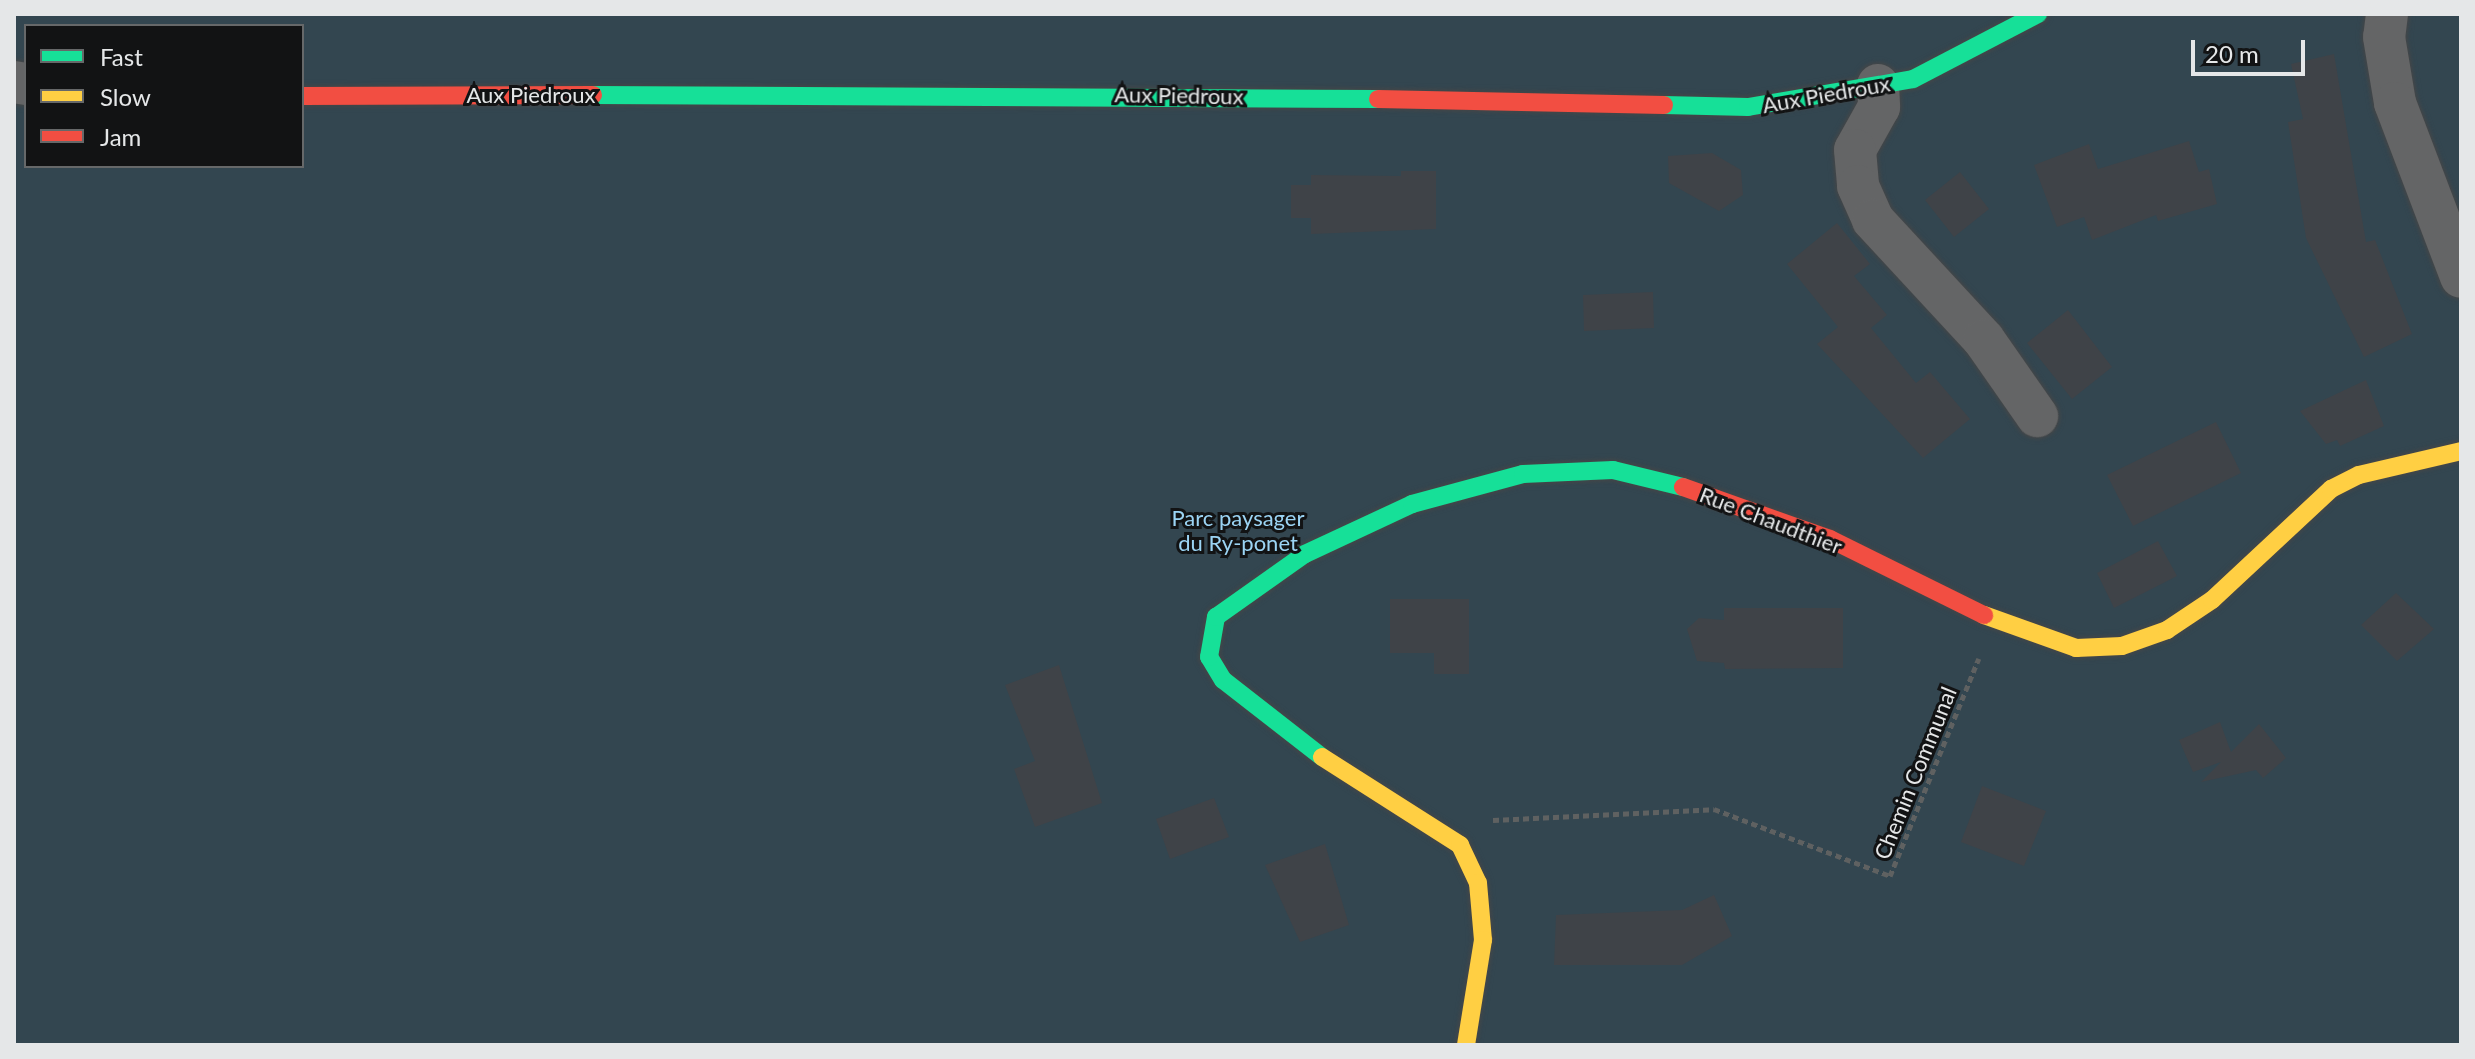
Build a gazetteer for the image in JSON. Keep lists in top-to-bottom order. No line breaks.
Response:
{"streets":{"street":["Aux Piedroux","Rue Chaudthier"],"path":["Chemin Communal"]},"crossings":[["Rue Chaudthier","Chemin Communal"]],"parks":["Parc paysager du Ry-ponet"],"legend":["Fast","Slow","Jam"],"scale_bar":"20 m"}
